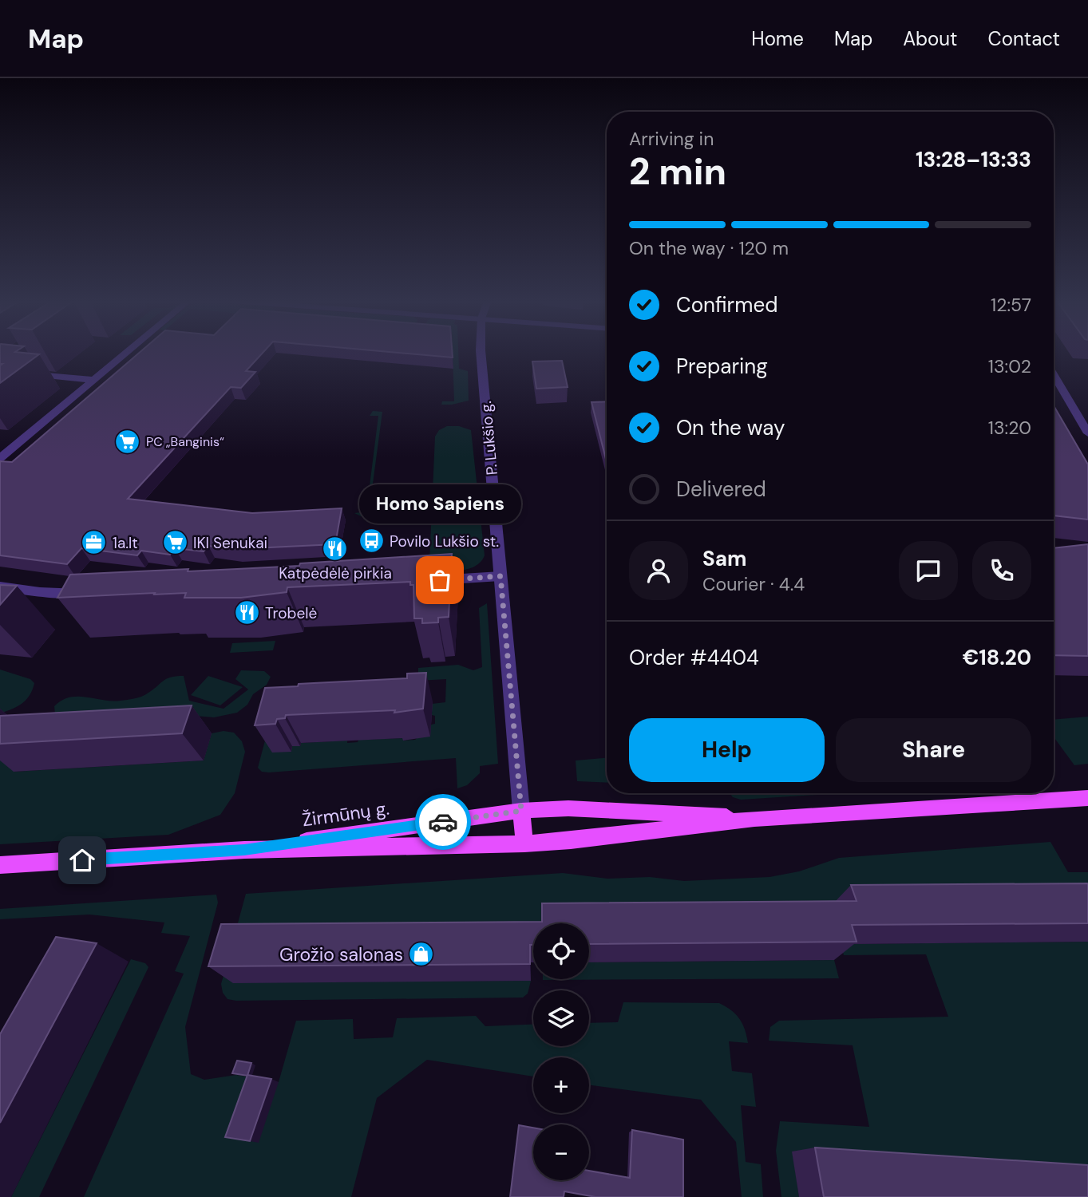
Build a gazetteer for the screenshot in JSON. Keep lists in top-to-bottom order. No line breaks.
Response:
{"streets":{"main road":["Žirmūnų g."],"street":["P. Lukšio g."]},"crossings":[["P. Lukšio g.","Žirmūnų g."]],"places":{"supermarket":["PC „Banginis“","IKI Senukai"],"bus stop":["Povilo Lukšio st."],"office":["1a.lt"],"restaurant":["Katpėdėlė pirkia","Trobelė"],"other":["Homo Sapiens"],"shop":["Grožio salonas"]},"page":{"header":"Map","nav":["Home","Map","About","Contact"],"heading":["2 min","Arriving in","13:28–13:33"],"panel":["Sam","Courier · 4.4","Order #4404","€18.20"],"bar":"On the way · 120 m","list":[["Confirmed","12:57"],["Preparing","13:02"],["On the way","13:20"],"Delivered"],"bubble":"Homo Sapiens","buttons":["Help","Share"],"map_buttons":["+","−"]}}
